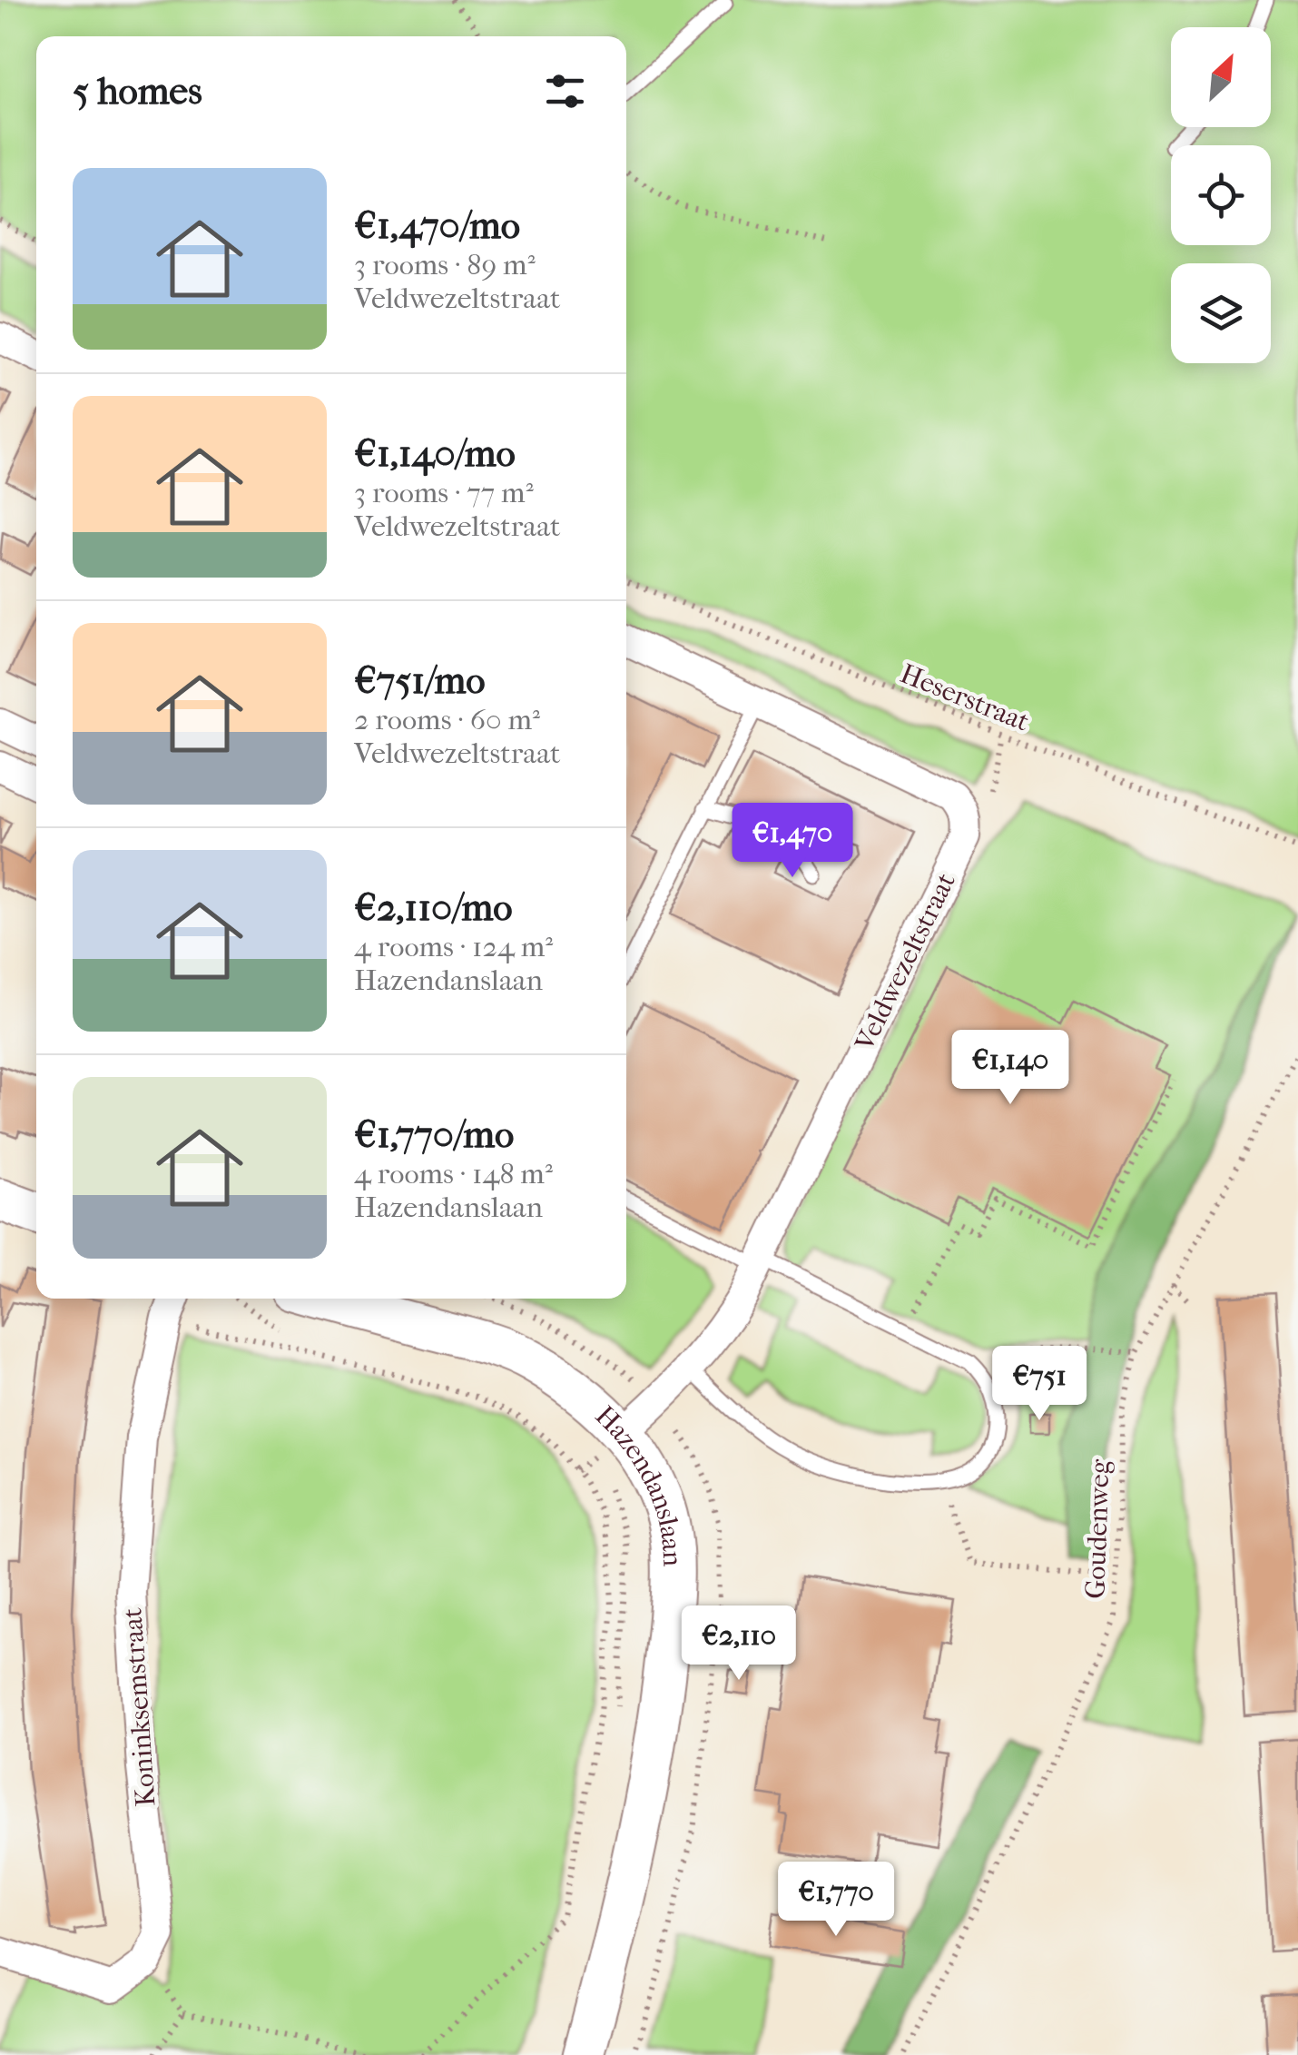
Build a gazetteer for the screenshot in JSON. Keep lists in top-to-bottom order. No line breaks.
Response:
{"streets":{"street":["Veldwezeltstraat","Hazendanslaan","Koninksemstraat"],"path":["Heserstraat","Goudenweg"]},"crossings":[["Veldwezeltstraat","Hazendanslaan"]],"north":"top right","page":{"heading":"5 homes","list":[{"name":"€1,470/mo","note":"3 rooms · 89 m² · Veldwezeltstraat"},{"name":"€1,140/mo","note":"3 rooms · 77 m² · Veldwezeltstraat"},{"name":"€751/mo","note":"2 rooms · 60 m² · Veldwezeltstraat"},{"name":"€2,110/mo","note":"4 rooms · 124 m² · Hazendanslaan"},{"name":"€1,770/mo","note":"4 rooms · 148 m² · Hazendanslaan"}],"price":["€1,470","€1,140","€751","€2,110","€1,770"]}}
